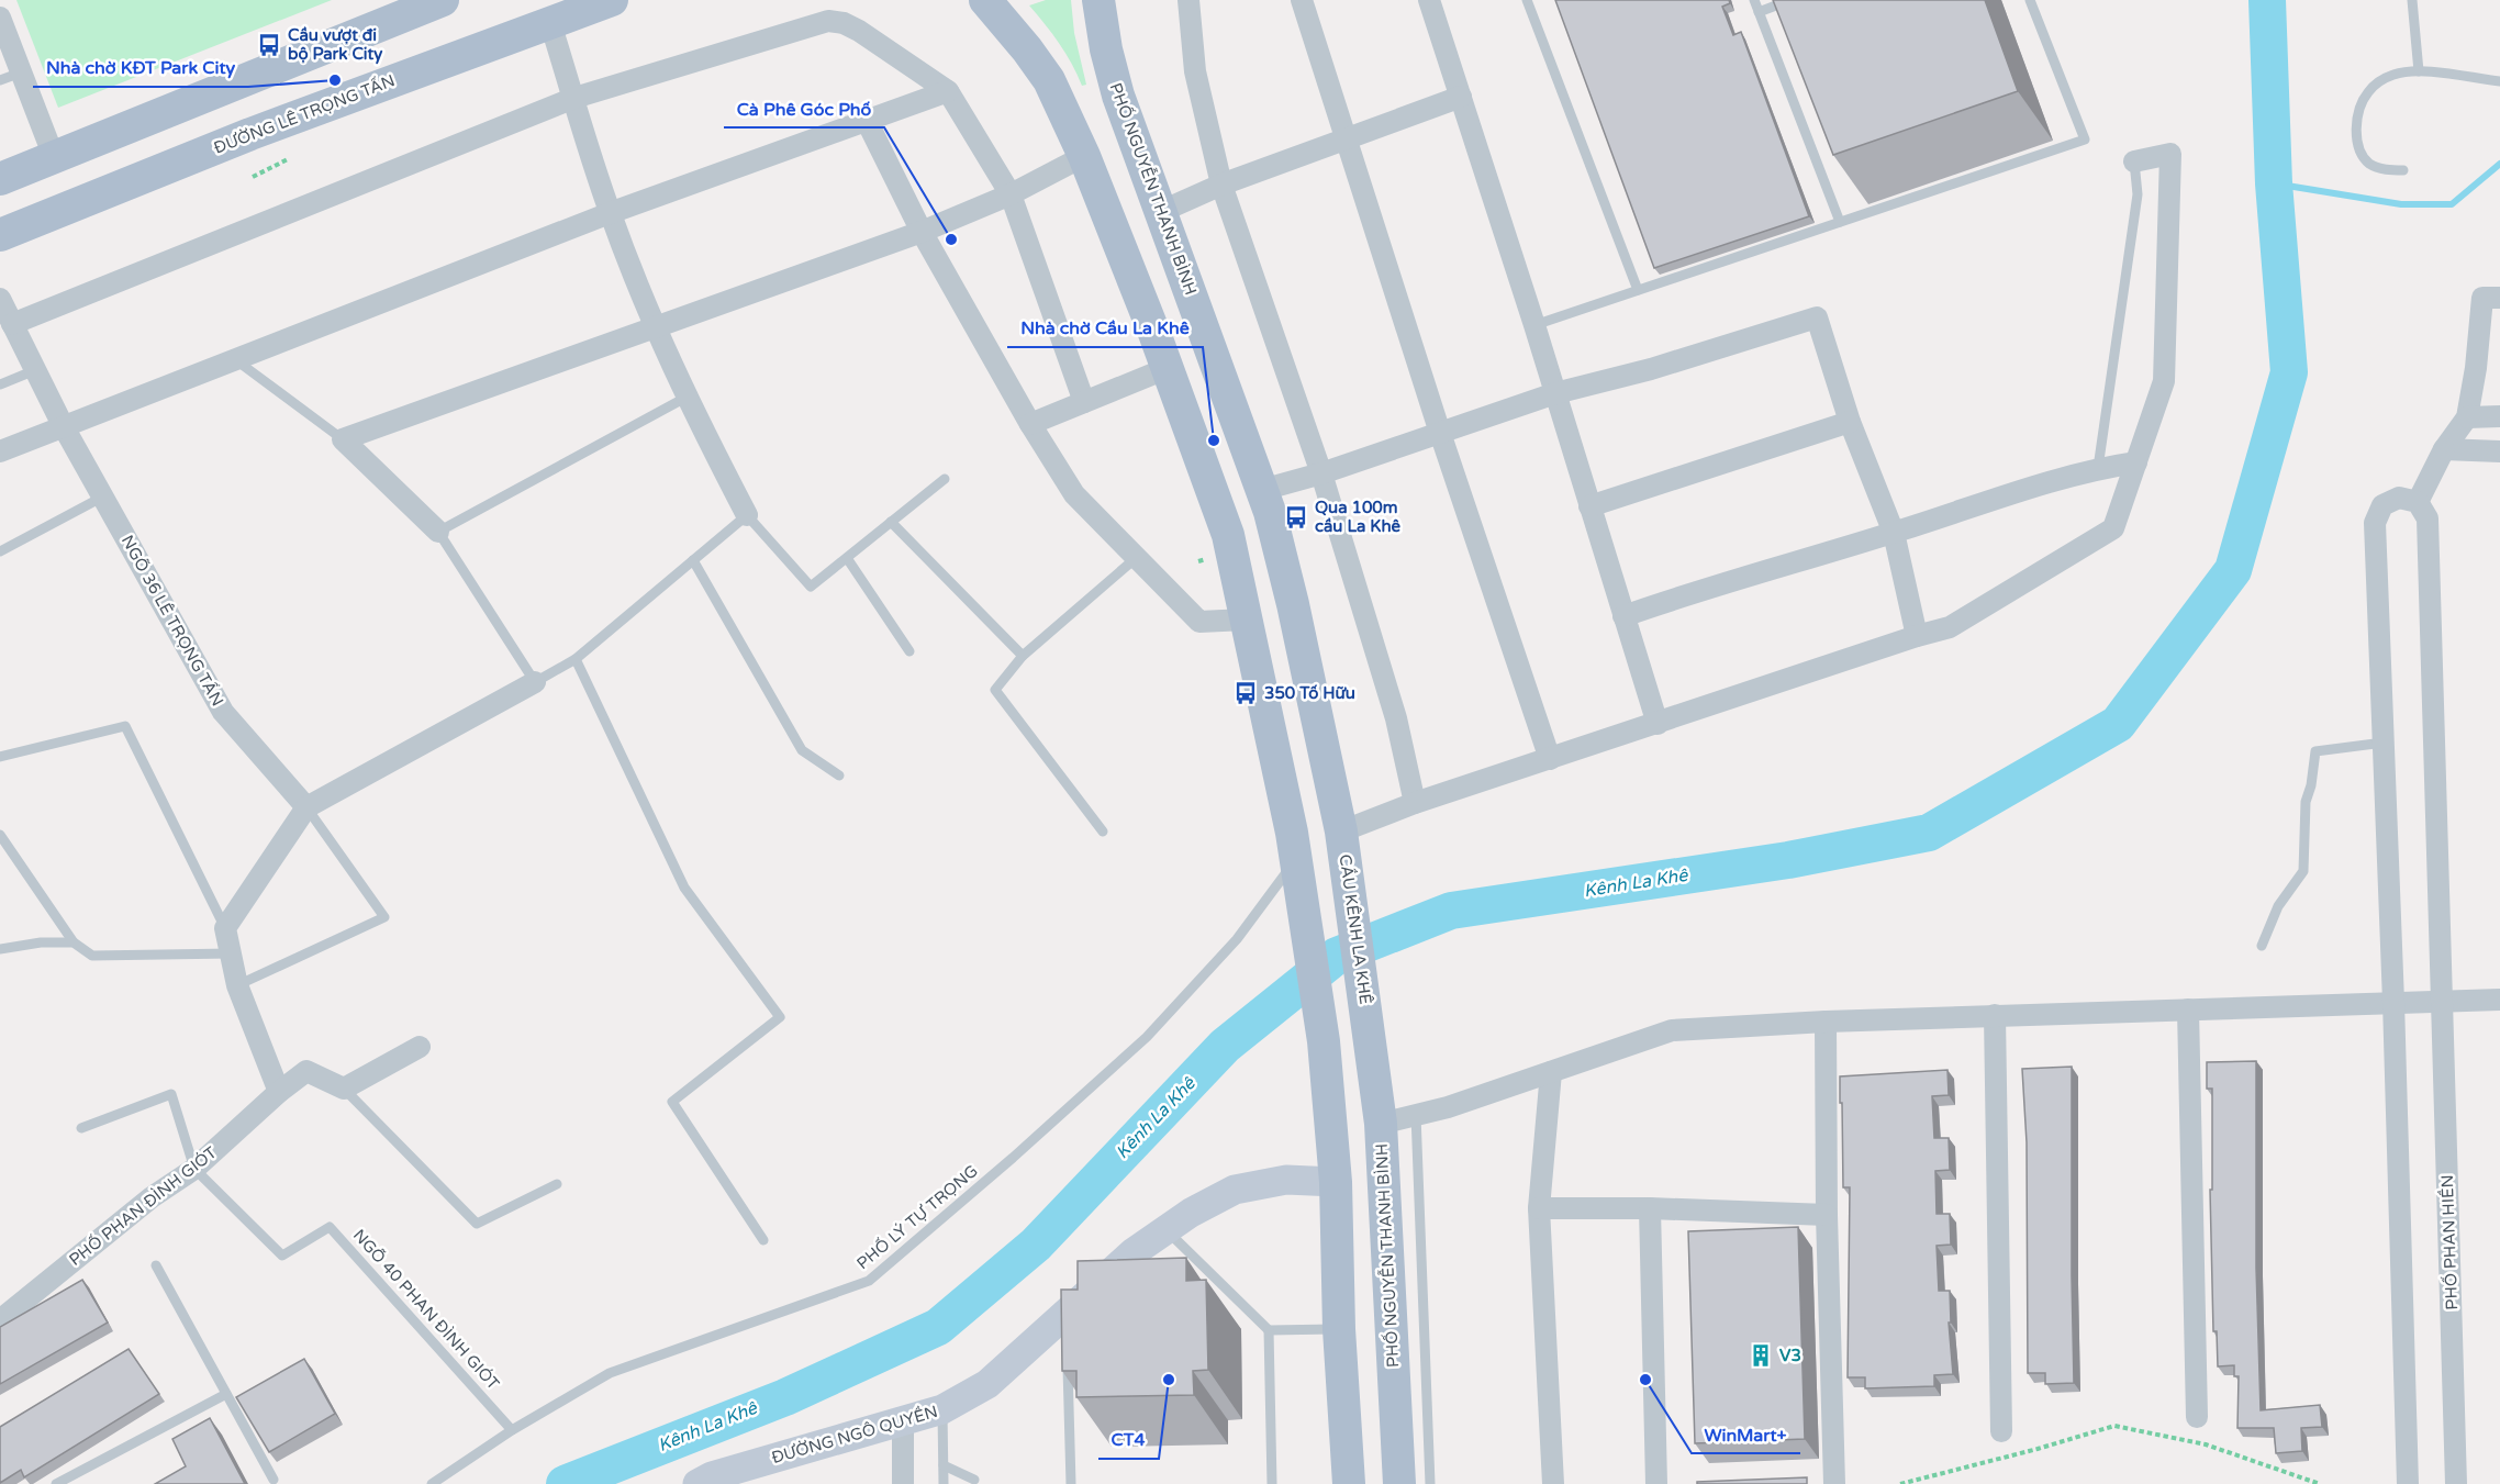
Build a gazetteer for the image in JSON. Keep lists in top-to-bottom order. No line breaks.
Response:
{"streets":{"main road":["ĐƯỜNG LÊ TRỌNG TẤN","PHỐ NGUYỄN THANH BÌNH","CẦU KÊNH LA KHÊ"],"street":["NGÕ 36 LÊ TRỌNG TẤN","PHỐ PHAN ĐÌNH GIÓT","PHỐ PHAN HIỀN","ĐƯỜNG NGÔ QUYỀN"],"lane":["PHỐ LÝ TỰ TRỌNG","NGÕ 40 PHAN ĐÌNH GIÓT"]},"crossings":[["PHỐ NGUYỄN THANH BÌNH","CẦU KÊNH LA KHÊ"],["PHỐ PHAN ĐÌNH GIÓT","NGÕ 40 PHAN ĐÌNH GIÓT"],["PHỐ LÝ TỰ TRỌNG","NGÕ 40 PHAN ĐÌNH GIÓT"]],"water":["Kênh La Khê"],"places":{"bus stop":["Cầu vượt đi bộ Park City","Qua 100m cầu La Khê","350 Tố Hữu"],"other":["Nhà chờ KĐT Park City","Cà Phê Góc Phố","Nhà chờ Cầu La Khê","CT4","WinMart+"],"building":["V3"]}}
